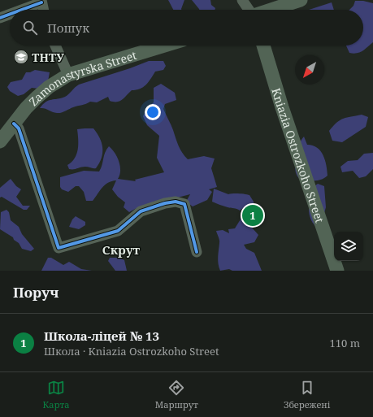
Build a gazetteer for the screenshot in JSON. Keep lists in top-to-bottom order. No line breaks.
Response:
{"streets":{"main road":["Zamonastyrska Street","Kniazia Ostrozkoho Street"]},"districts":["Скрут"],"places":{"school or university":["ТНТУ"]},"north":"bottom left","page":{"search":"Пошук","pins":"1","heading":"Поруч","list":[{"mark":"1","name":"Школа-ліцей № 13","note":"Школа · Kniazia Ostrozkoho Street","value":"110 m"}],"nav":["Карта","Маршрут","Збережені"]}}
